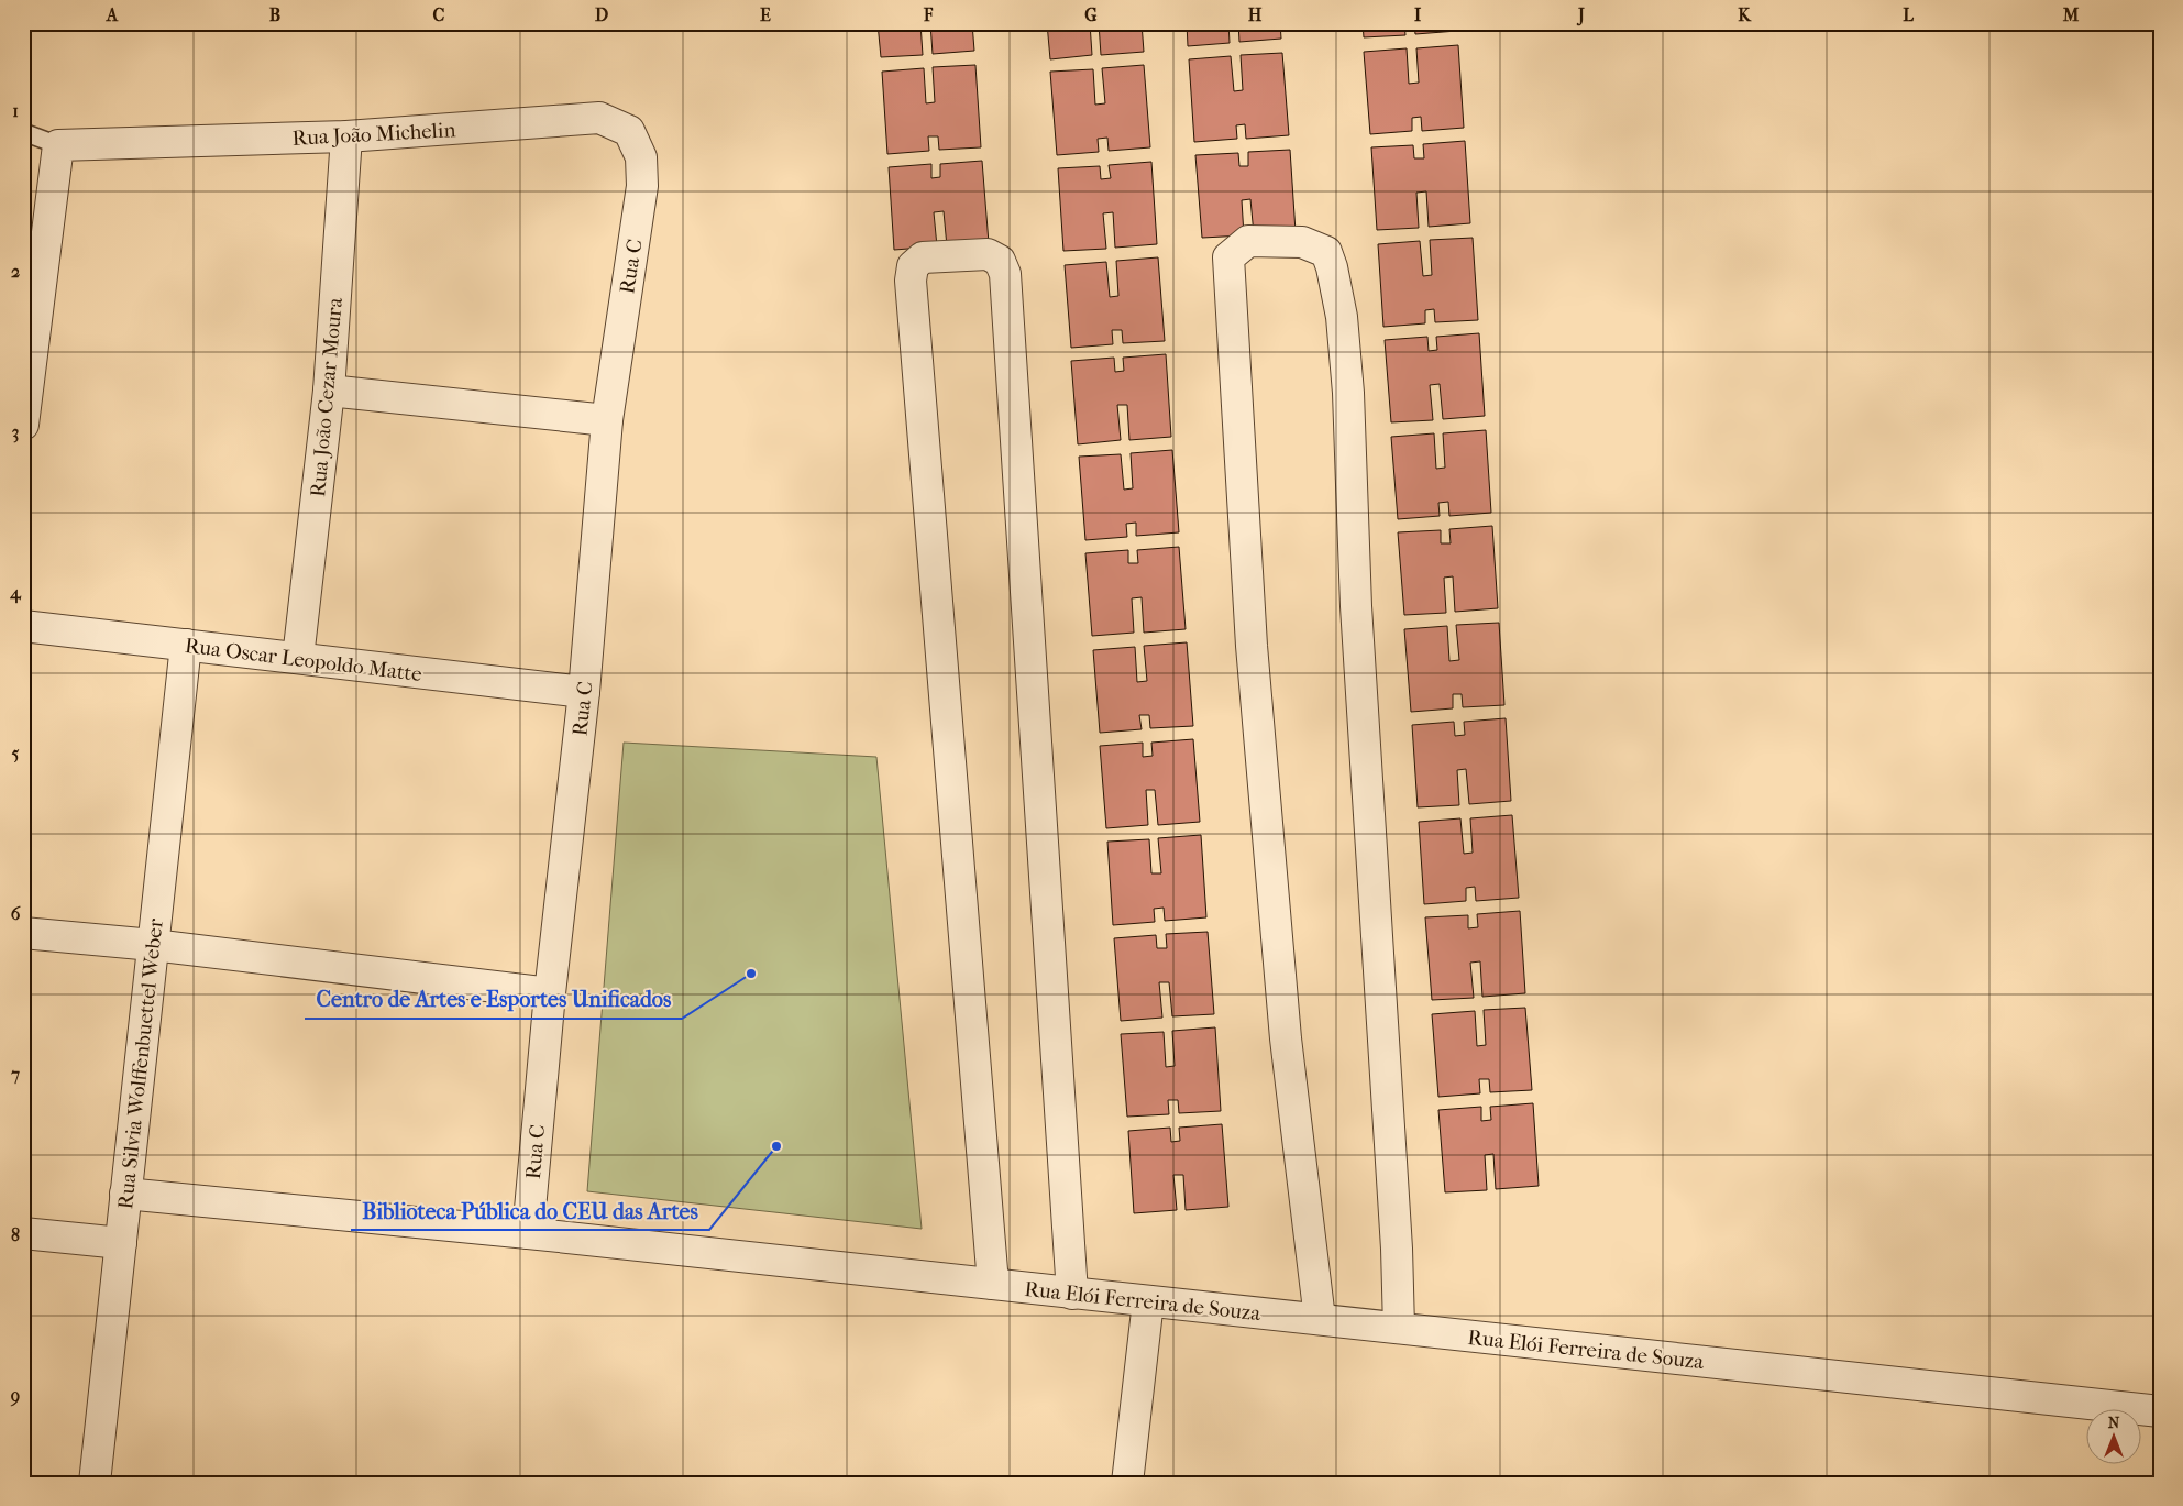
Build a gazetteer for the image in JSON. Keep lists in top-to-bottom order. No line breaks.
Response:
{"streets":{"street":["Rua João Michelin","Rua C","Rua João Cezar Moura","Rua Oscar Leopoldo Matte","Rua Silvia Wolffenbuettel Weber","Rua Elói Ferreira de Souza"]},"crossings":[["Rua João Michelin","Rua C"],["Rua João Michelin","Rua João Cezar Moura"],["Rua C","Rua Oscar Leopoldo Matte"],["Rua C","Rua Elói Ferreira de Souza"],["Rua João Cezar Moura","Rua Oscar Leopoldo Matte"],["Rua Oscar Leopoldo Matte","Rua Silvia Wolffenbuettel Weber"],["Rua Silvia Wolffenbuettel Weber","Rua Elói Ferreira de Souza"]],"places":["Centro de Artes e Esportes Unificados","Biblioteca Pública do CEU das Artes"],"north":"top","grid":{"columns":["A","B","C","D","E","F","G","H","I","J","K","L","M"],"rows":["1","2","3","4","5","6","7","8","9"]}}
